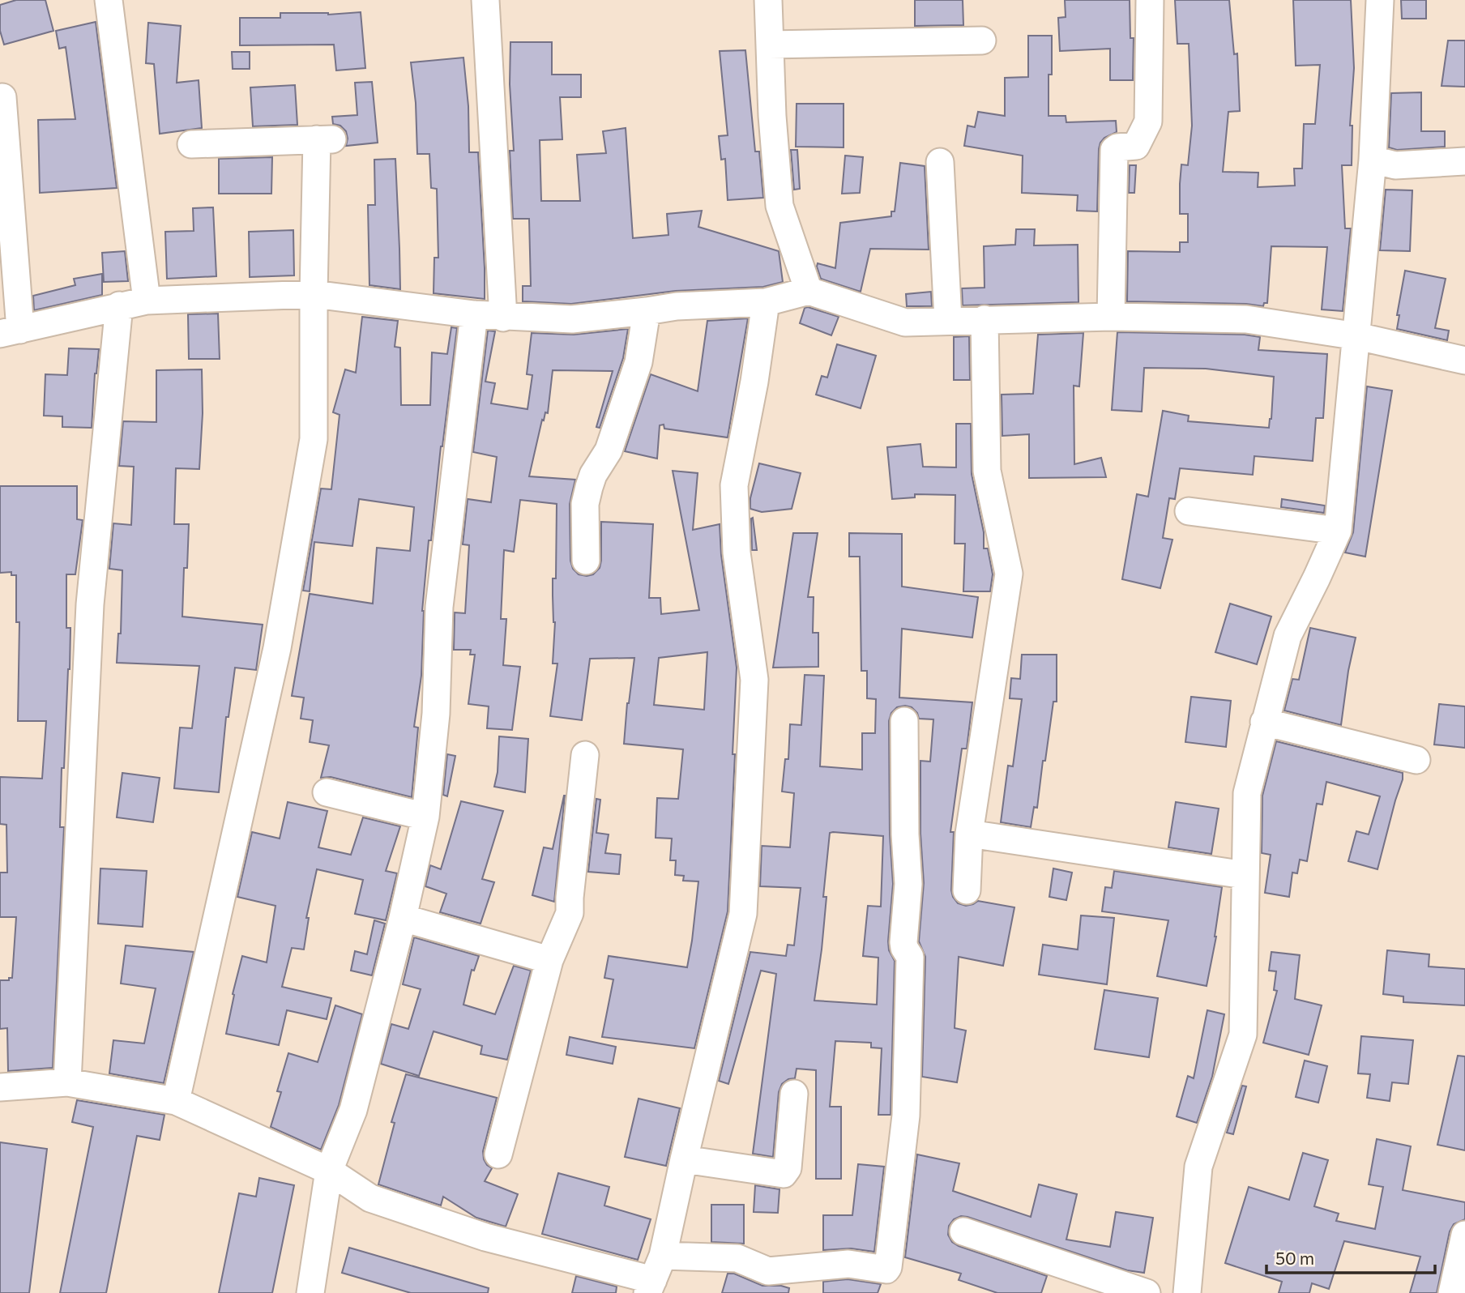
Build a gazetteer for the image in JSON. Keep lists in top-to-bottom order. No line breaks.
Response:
{"scale_bar":"50 m"}
